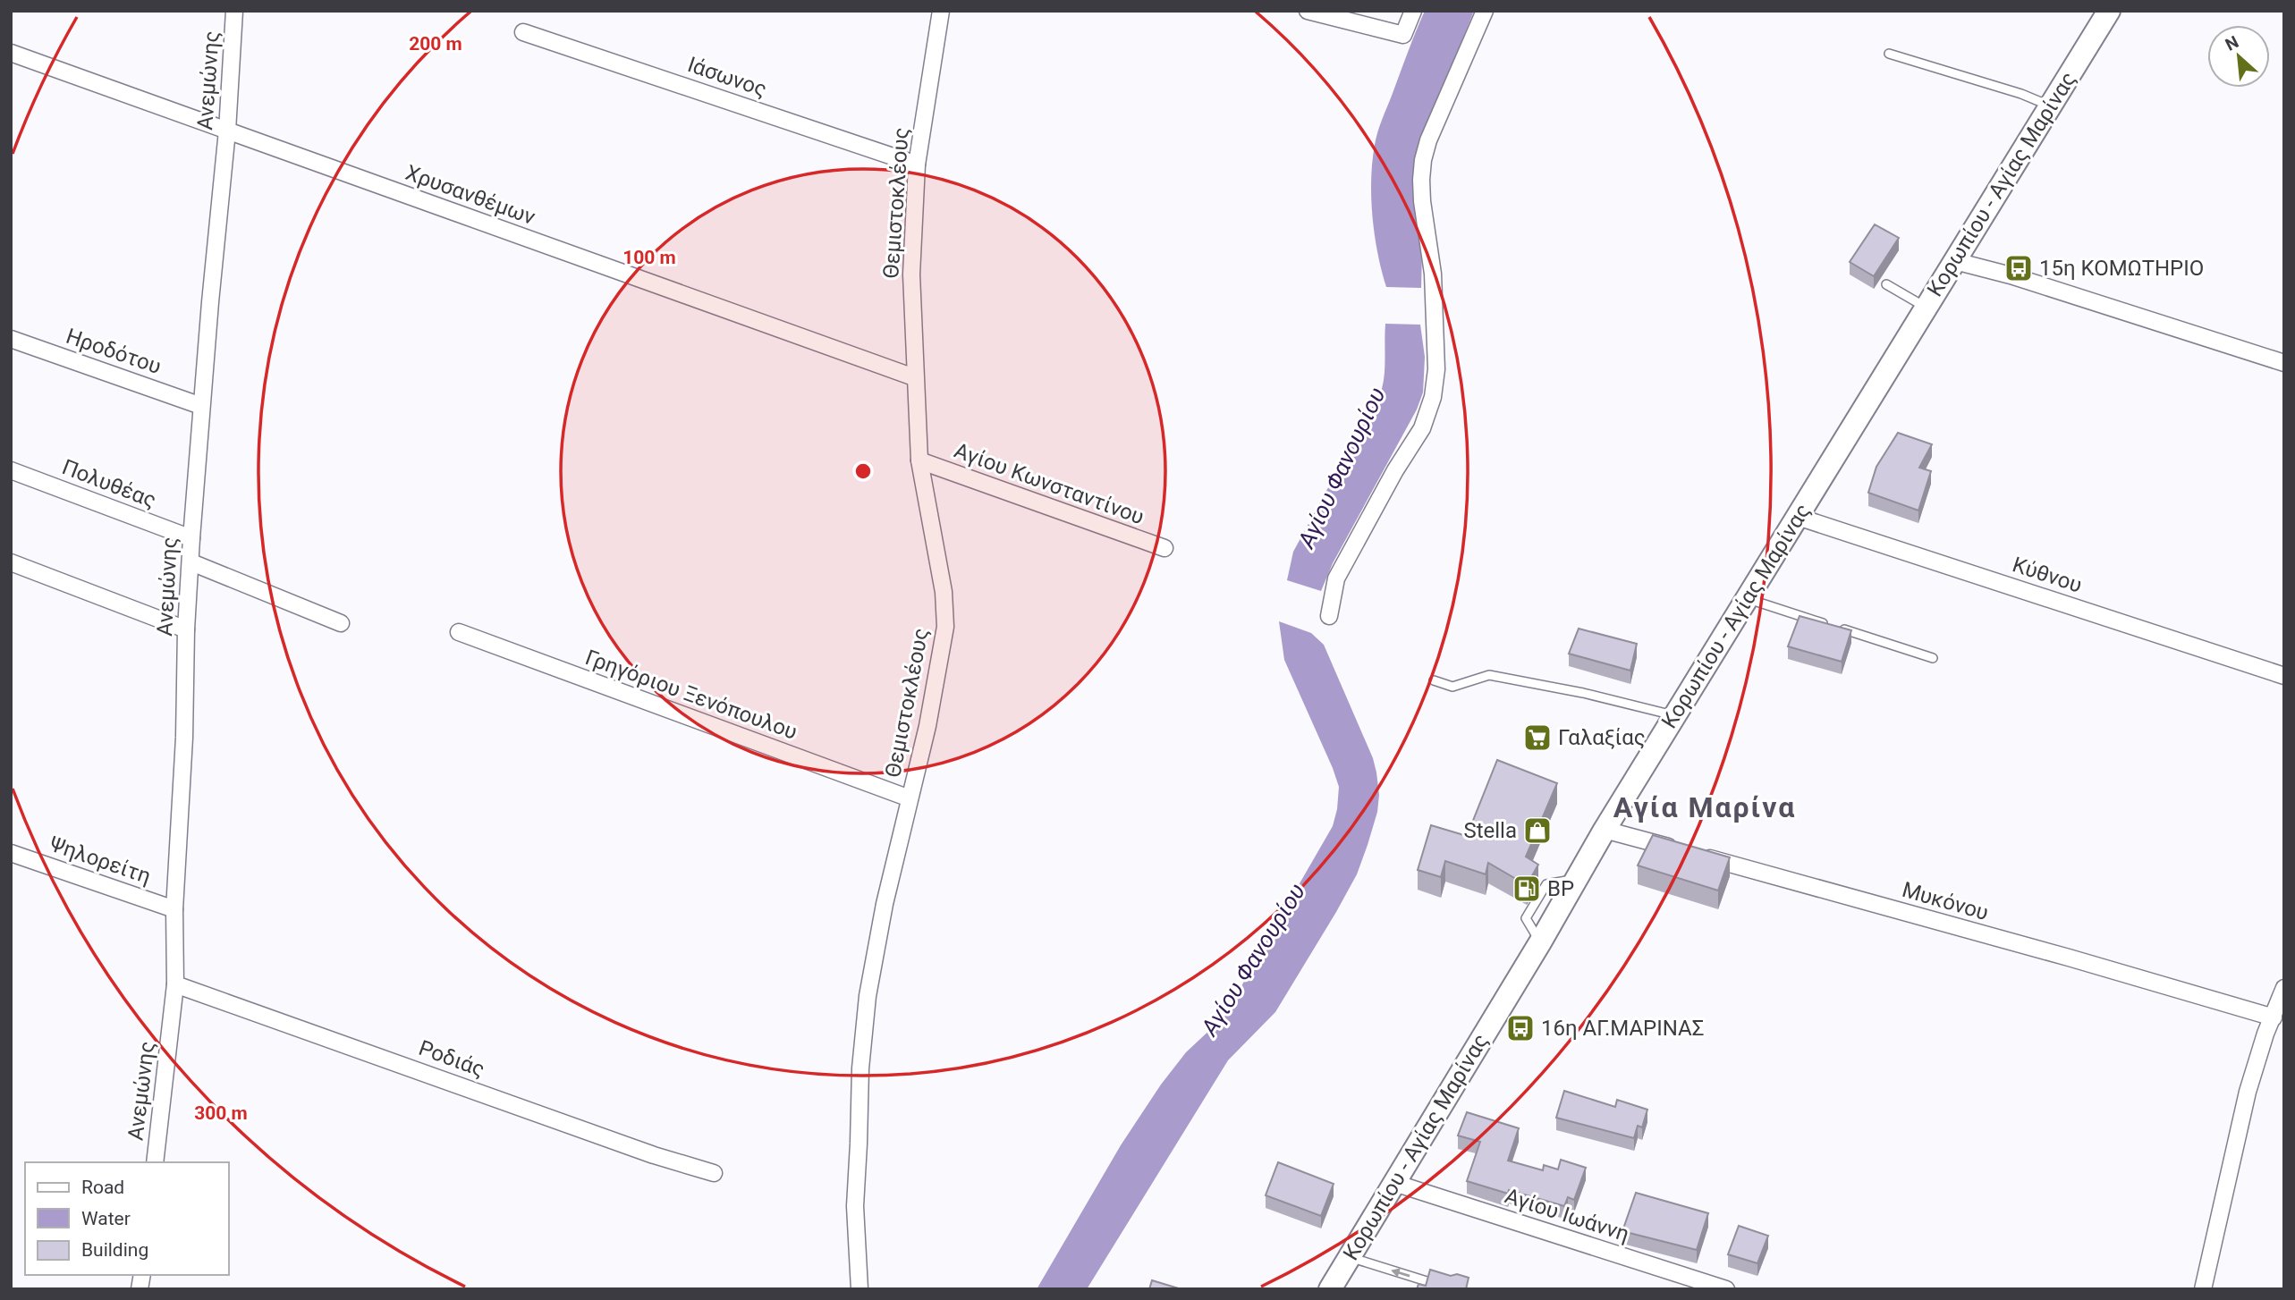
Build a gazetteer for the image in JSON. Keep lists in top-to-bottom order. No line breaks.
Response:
{"streets":{"main road":["Κορωπίου - Αγίας Μαρίνας"],"street":["Ιάσωνος","Ανεμώνης","Χρυσανθέμων","Θεμιστοκλέους","Ηροδότου","Πολυθέας","Αγίου Κωνσταντίνου","Κύθνου","Γρηγόριου Ξενόπουλου","Ψηλορείτη","Μυκόνου","Ροδιάς","Αγίου Ιωάννη"]},"crossings":[["Ιάσωνος","Θεμιστοκλέους"],["Ανεμώνης","Χρυσανθέμων"],["Ανεμώνης","Ηροδότου"],["Ανεμώνης","Πολυθέας"],["Ανεμώνης","Ψηλορείτη"],["Ανεμώνης","Ροδιάς"],["Κορωπίου - Αγίας Μαρίνας","Κύθνου"],["Κορωπίου - Αγίας Μαρίνας","Μυκόνου"],["Κορωπίου - Αγίας Μαρίνας","Αγίου Ιωάννη"],["Χρυσανθέμων","Θεμιστοκλέους"],["Θεμιστοκλέους","Αγίου Κωνσταντίνου"],["Θεμιστοκλέους","Γρηγόριου Ξενόπουλου"]],"districts":["Αγία Μαρίνα"],"water":["Αγίου Φανουρίου"],"places":{"bus stop":["15η ΚΟΜΩΤΗΡΙΟ","16η ΑΓ.ΜΑΡΙΝΑΣ"],"supermarket":["Γαλαξίας"],"shop":["Stella"],"fuel station":["BP"]},"legend":["Road","Water","Building"],"north":"top left","rings":["200 m","100 m","300 m"]}
